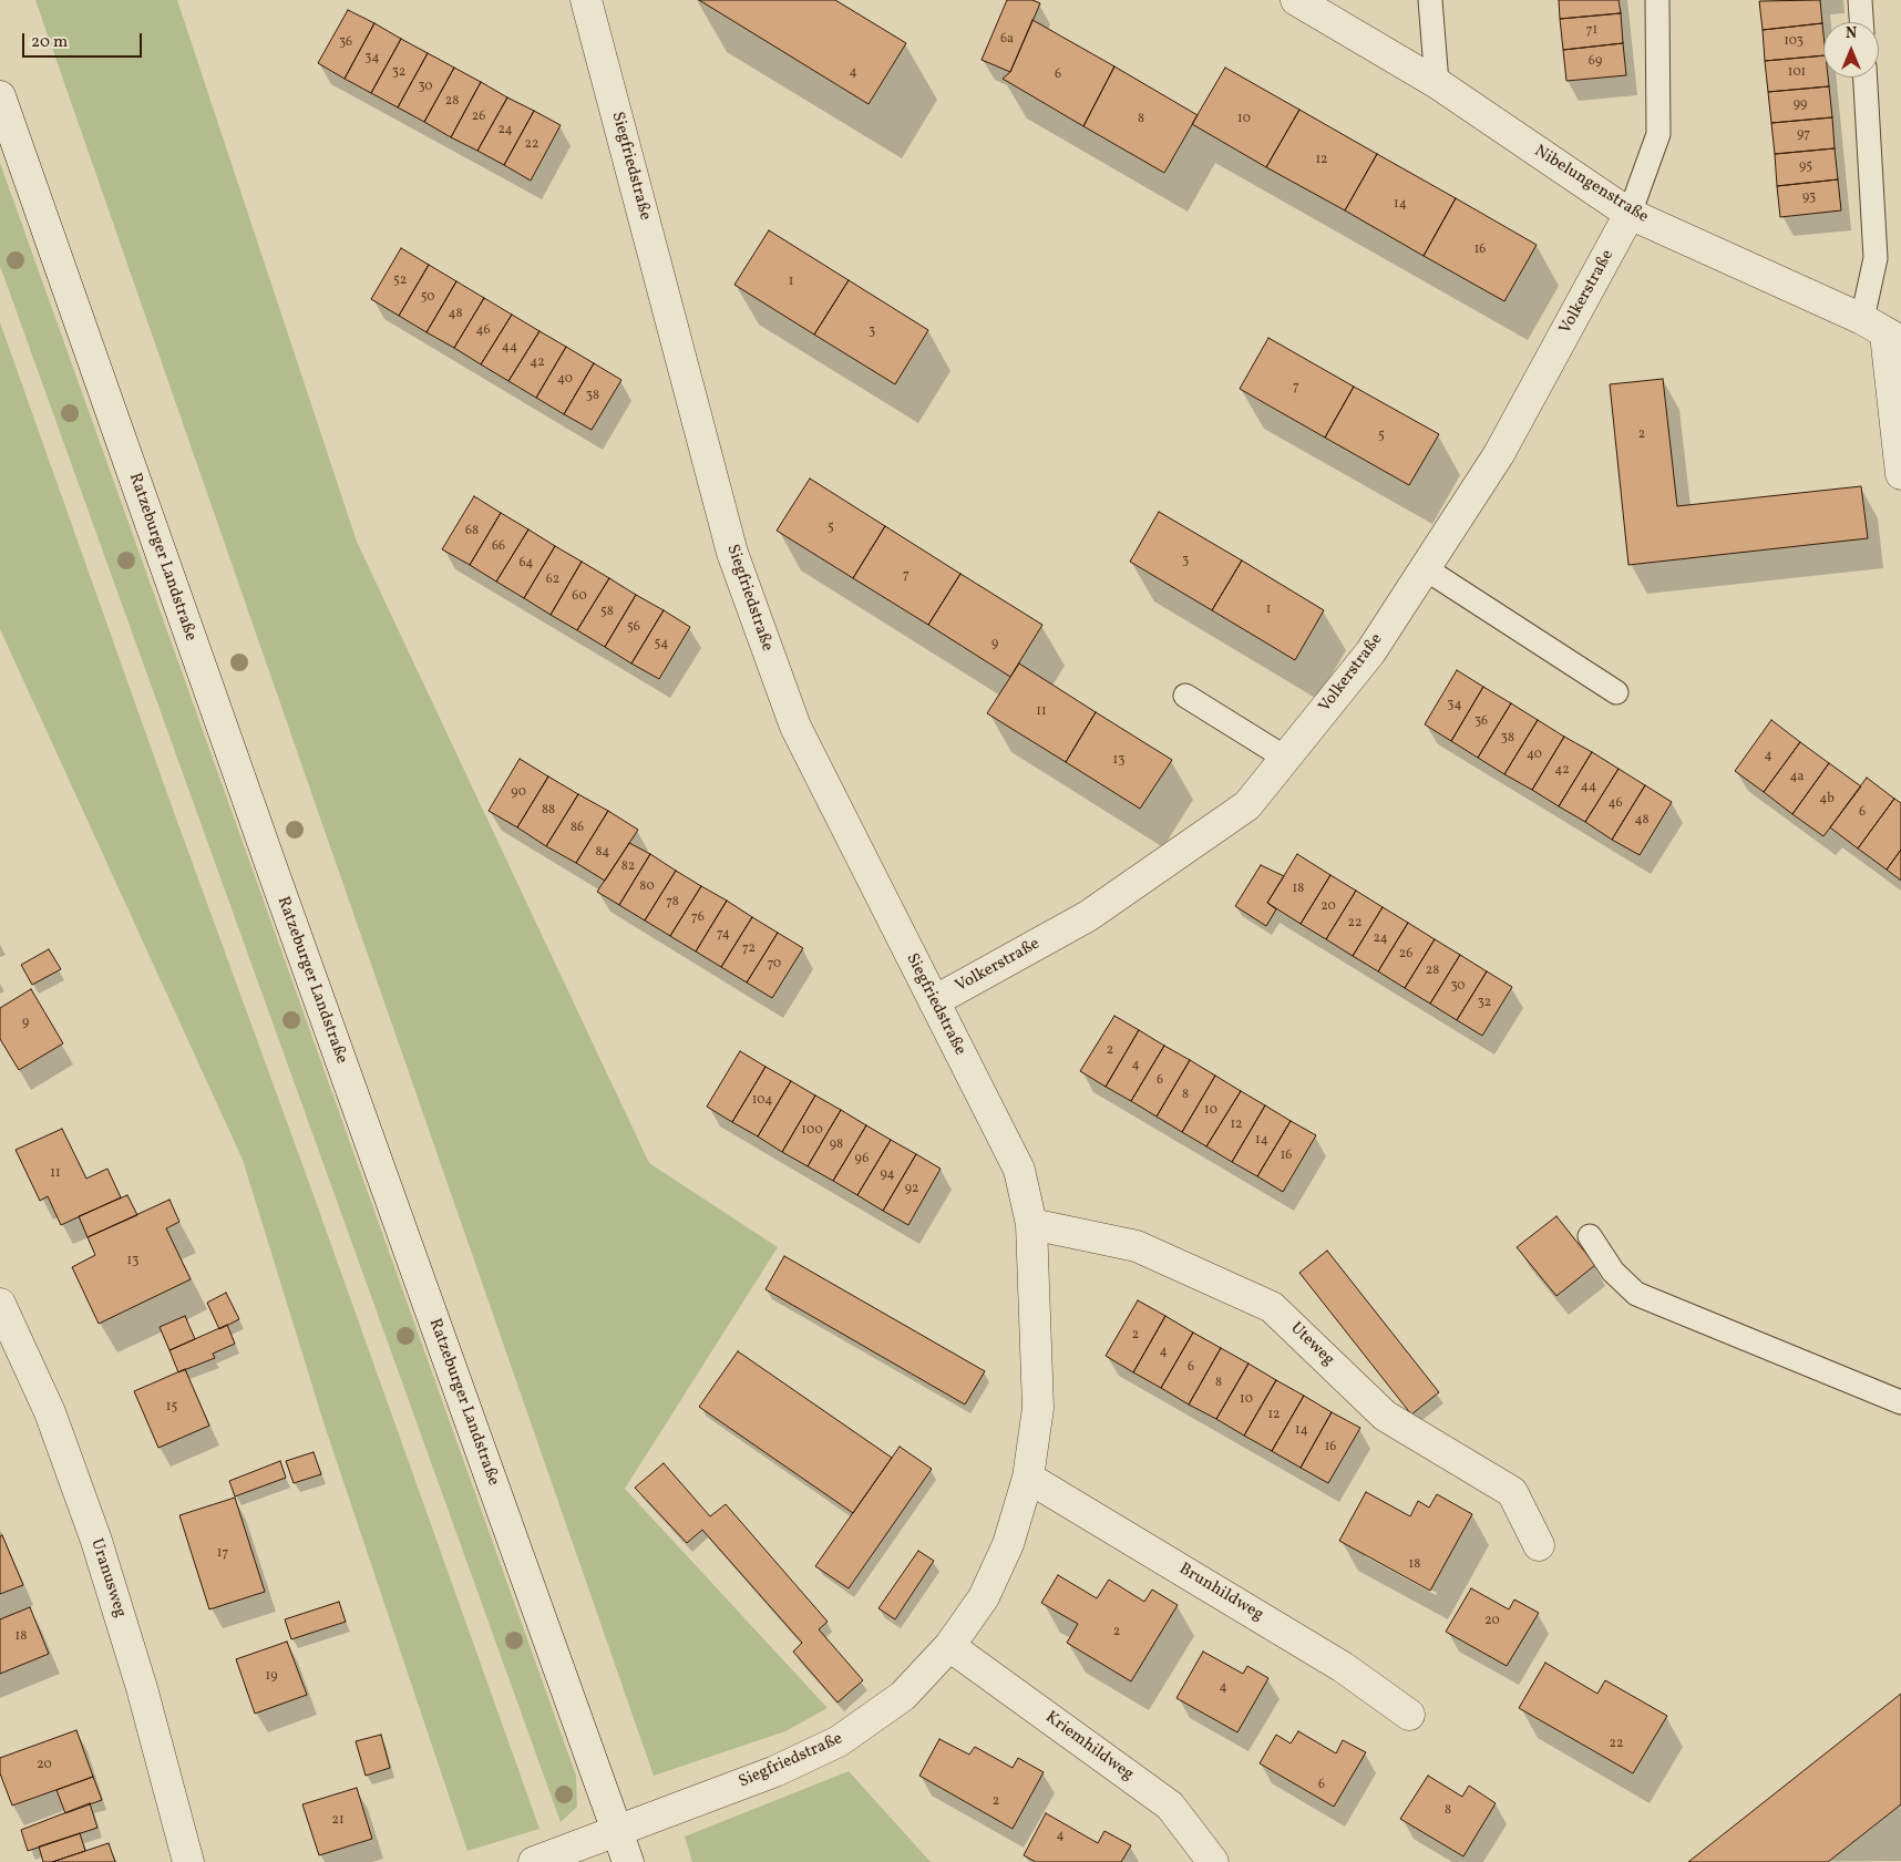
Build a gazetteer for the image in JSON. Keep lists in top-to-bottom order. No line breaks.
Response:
{"streets":{"street":["Siegfriedstraße","Nibelungenstraße","Volkerstraße","Ratzeburger Landstraße","Uteweg","Uranusweg","Brunhildweg","Kriemhildweg"]},"crossings":[["Siegfriedstraße","Volkerstraße"],["Siegfriedstraße","Ratzeburger Landstraße"],["Siegfriedstraße","Uteweg"],["Siegfriedstraße","Brunhildweg"],["Siegfriedstraße","Kriemhildweg"],["Nibelungenstraße","Volkerstraße"]],"house_numbers":["71","6a","103","36","34","69","32","4","101","6","30","28","99","26","8","10","24","97","22","12","95","93","14","16","52","1","50","48","46","3","44","42","40","7","38","2","5","5","68","66","3","64","7","62","60","1","58","56","54","9","34","11","36","38","40","4","13","42","4a","44","90","4b","46","88","6","48","86","84","82","80","18","78","20","76","22","74","24","72","26","70","28","30","32","9","2","4","6","8","104","10","12","100","14","98","16","96","11","94","92","13","2","4","6","8","10","15","12","14","16","17","18","20","2","18","19","4","22","20","6","2","8","21","4"],"scale_bar":"20 m","north":"top"}
